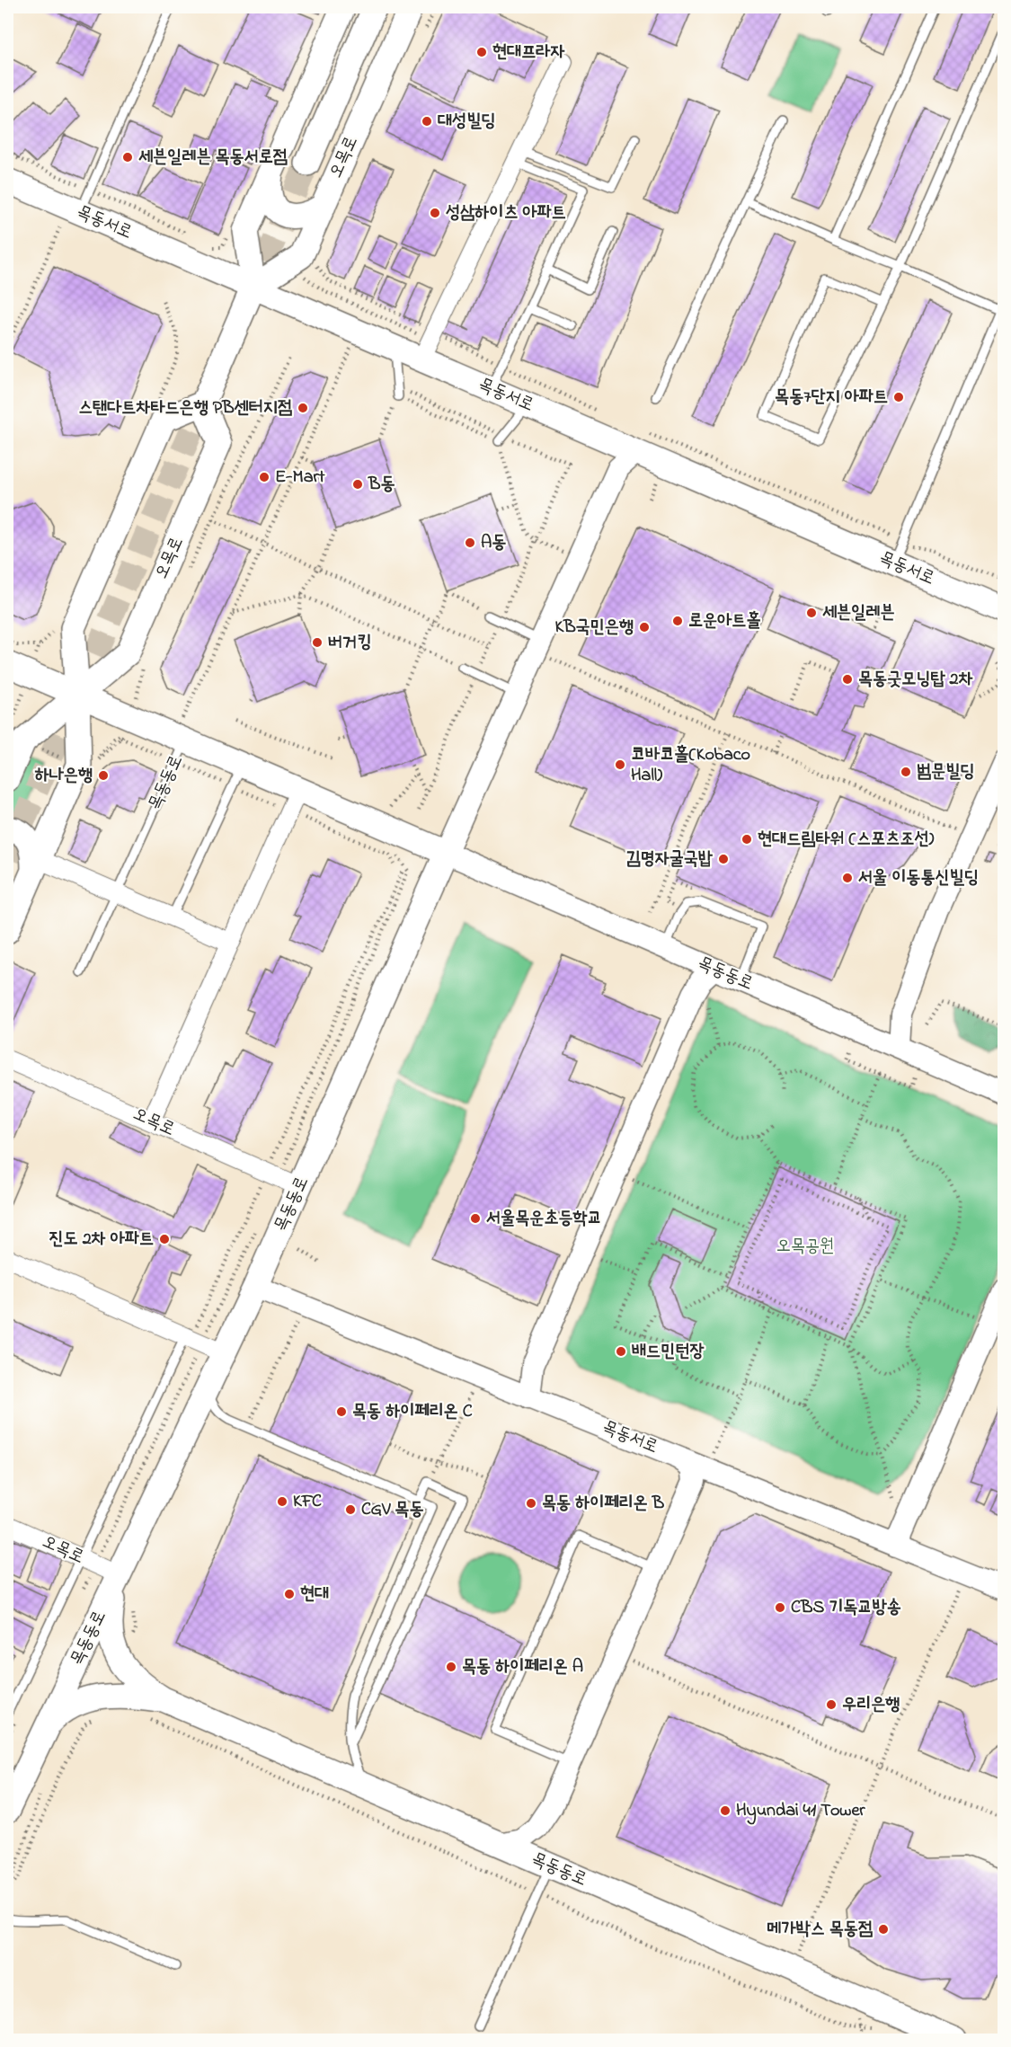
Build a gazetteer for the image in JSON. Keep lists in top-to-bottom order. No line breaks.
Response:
{"streets":{"main road":["오목로","목동서로","목동동로"]},"crossings":[["오목로","목동서로"],["오목로","목동동로"],["목동서로","목동동로"]],"parks":["오목공원"],"places":["현대프라자","대성빌딩","세븐일레븐 목동서로점","성삼하이츠 아파트","목동7단지 아파트","스탠다트차타드은행 PB센터지점","E-Mart","B동","A동","세븐일레븐","로운아트홀","KB국민은행","버거킹","목동굿모닝탑 2차","코바코홀(Kobaco Hall)","범문빌딩","하나은행","현대드림타워 (스포츠조선)","김명자굴국밥","서울 이동통신빌딩","서울목운초등학교","진도 2차 아파트","배드민턴장","목동 하이페리온 C","KFC","목동 하이페리온 B","CGV 목동","현대","CBS 기독교방송","목동 하이페리온 A","우리은행","Hyundai 41 Tower","메가박스 목동점"]}
